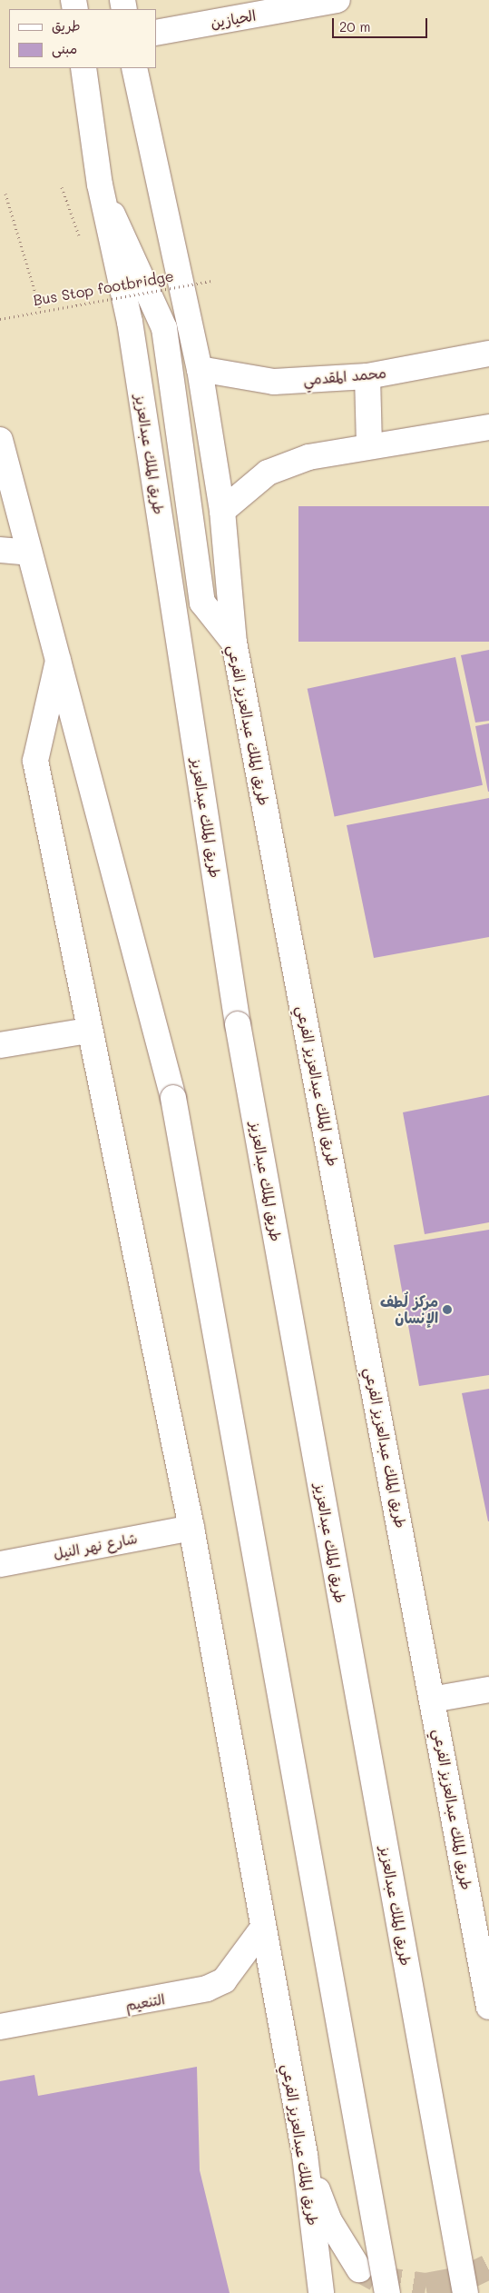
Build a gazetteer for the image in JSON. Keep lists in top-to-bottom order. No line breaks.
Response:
{"streets":{"street":["الحيازين","محمد المقدمي","طريق الملك عبدالعزيز","طريق الملك عبدالعزيز الفرعي","شارع نهر النيل","التنعيم"],"path":["Bus Stop footbridge"]},"crossings":[["طريق الملك عبدالعزيز","طريق الملك عبدالعزيز الفرعي"],["طريق الملك عبدالعزيز الفرعي","شارع نهر النيل"],["طريق الملك عبدالعزيز الفرعي","التنعيم"]],"places":["مركز لُطف الإنسان"],"legend":["طريق","مبنى"],"scale_bar":"20 m"}
